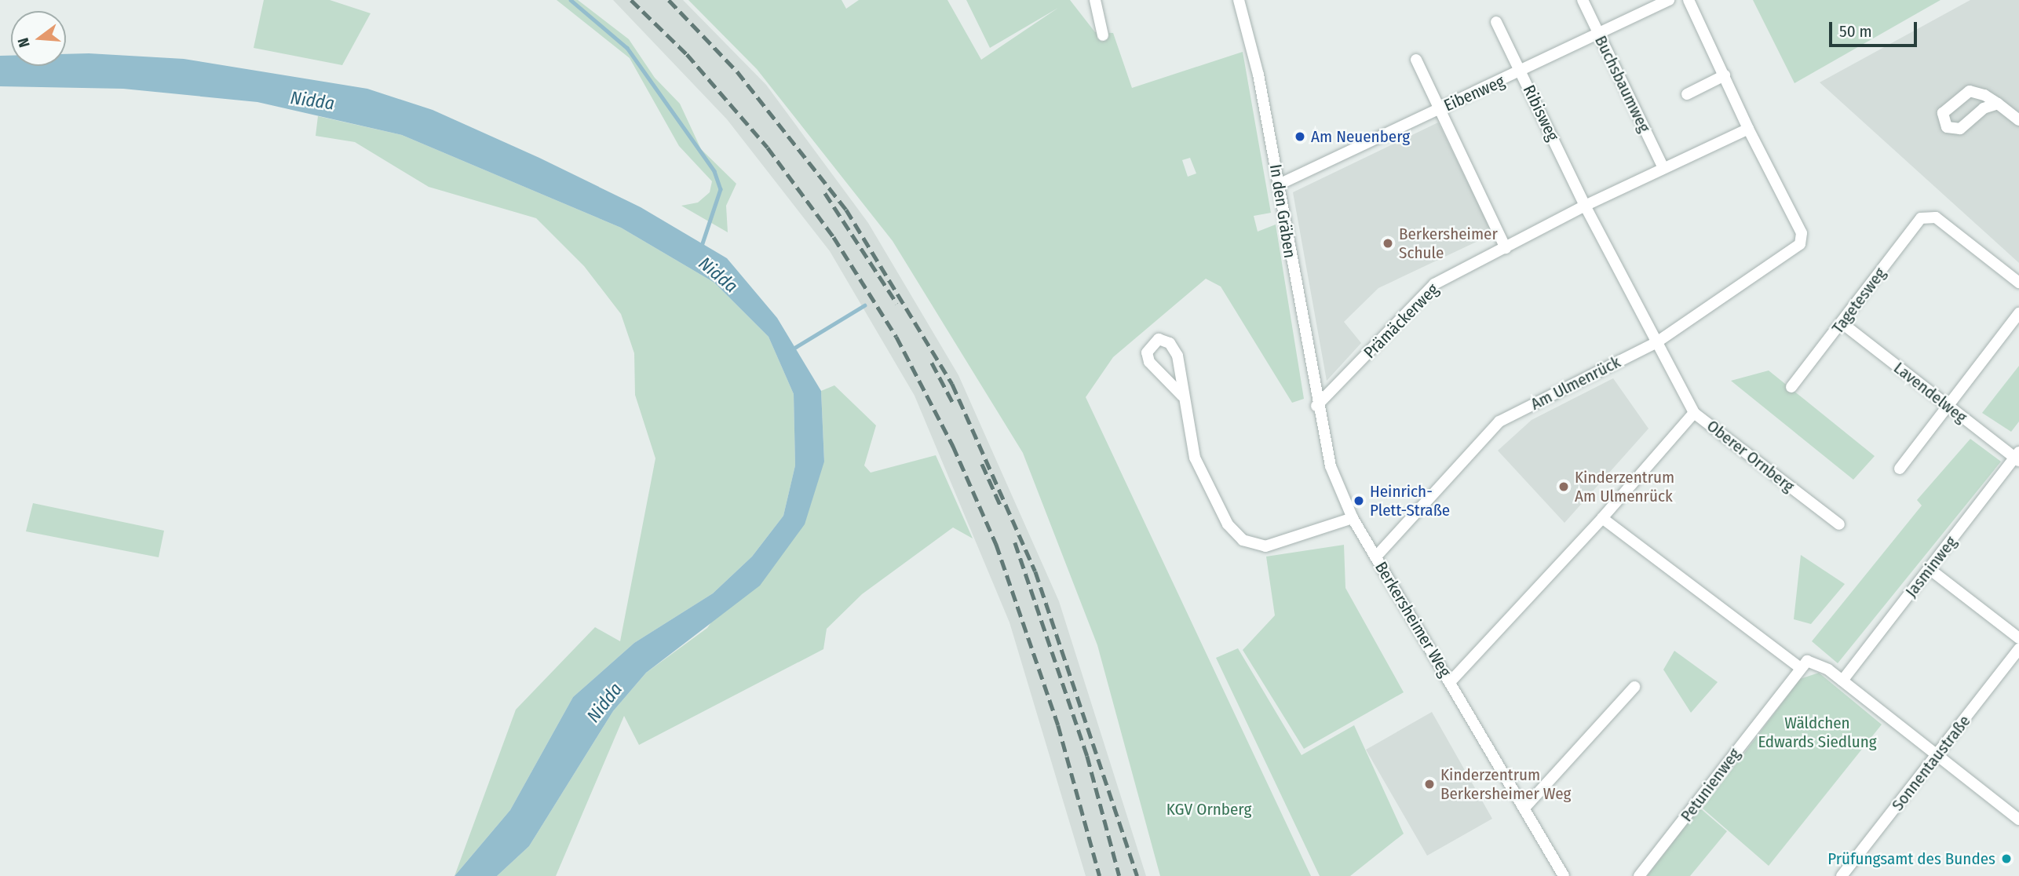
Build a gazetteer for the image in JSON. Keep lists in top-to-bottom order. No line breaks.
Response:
{"streets":{"street":["Buchsbaumweg","Eibenweg","Ribisweg","In den Gräben","Tagetesweg","Prämäckerweg","Am Ulmenrück","Lavendelweg","Oberer Ornberg","Jasminweg","Berkersheimer Weg","Sonnentaustraße","Petunienweg"]},"crossings":[["Buchsbaumweg","Eibenweg"],["Buchsbaumweg","Prämäckerweg"],["Eibenweg","Ribisweg"],["Eibenweg","In den Gräben"],["Ribisweg","Prämäckerweg"],["In den Gräben","Prämäckerweg"],["In den Gräben","Berkersheimer Weg"],["Tagetesweg","Lavendelweg"],["Prämäckerweg","Am Ulmenrück"],["Am Ulmenrück","Berkersheimer Weg"],["Lavendelweg","Jasminweg"],["Oberer Ornberg","Berkersheimer Weg"]],"water":["Nidda"],"parks":["Wäldchen Edwards Siedlung","KGV Ornberg"],"places":["Am Neuenberg","Berkersheimer Schule","Kinderzentrum Am Ulmenrück","Heinrich- Plett-Straße","Kinderzentrum Berkersheimer Weg","Prüfungsamt des Bundes"],"scale_bar":"50 m","north":"left"}
